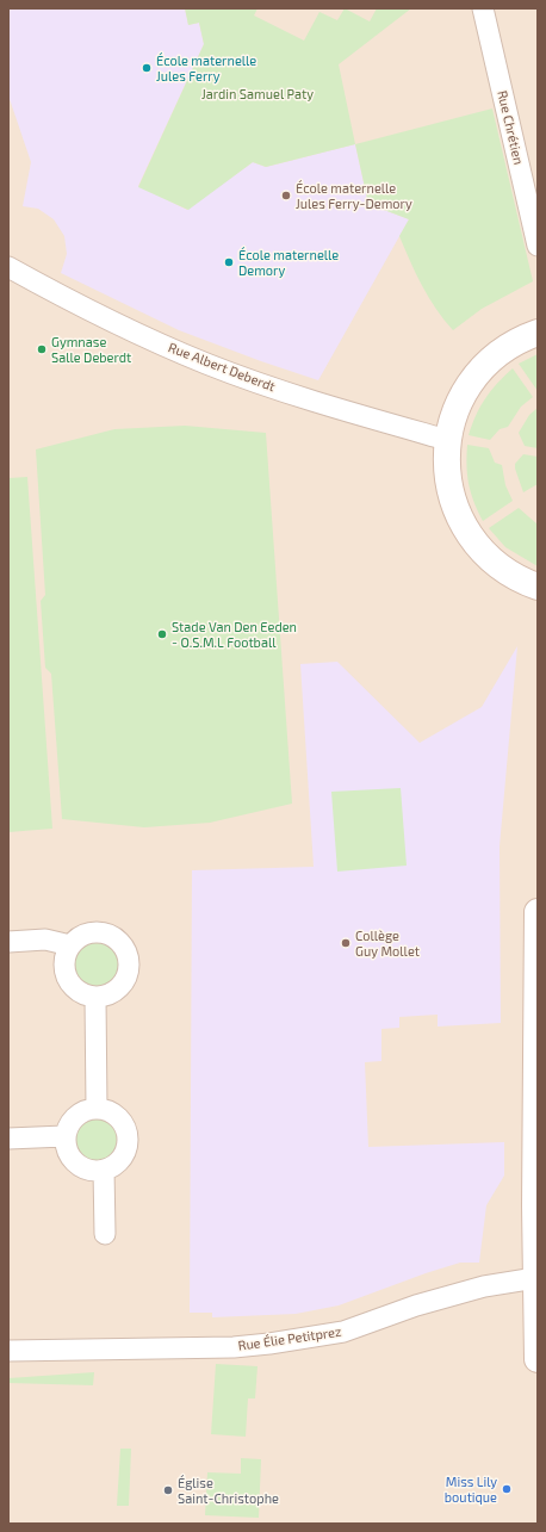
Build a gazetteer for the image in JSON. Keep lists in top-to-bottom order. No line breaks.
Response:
{"streets":{"street":["Rue Chrétien","Rue Albert Deberdt","Rue Élie Petitprez"]},"parks":["Jardin Samuel Paty"],"places":["École maternelle Jules Ferry","École maternelle Jules Ferry-Demory","École maternelle Demory","Gymnase Salle Deberdt","Stade Van Den Eeden - O.S.M.L Football","Collège Guy Mollet","Miss Lily boutique","Église Saint-Christophe"]}
